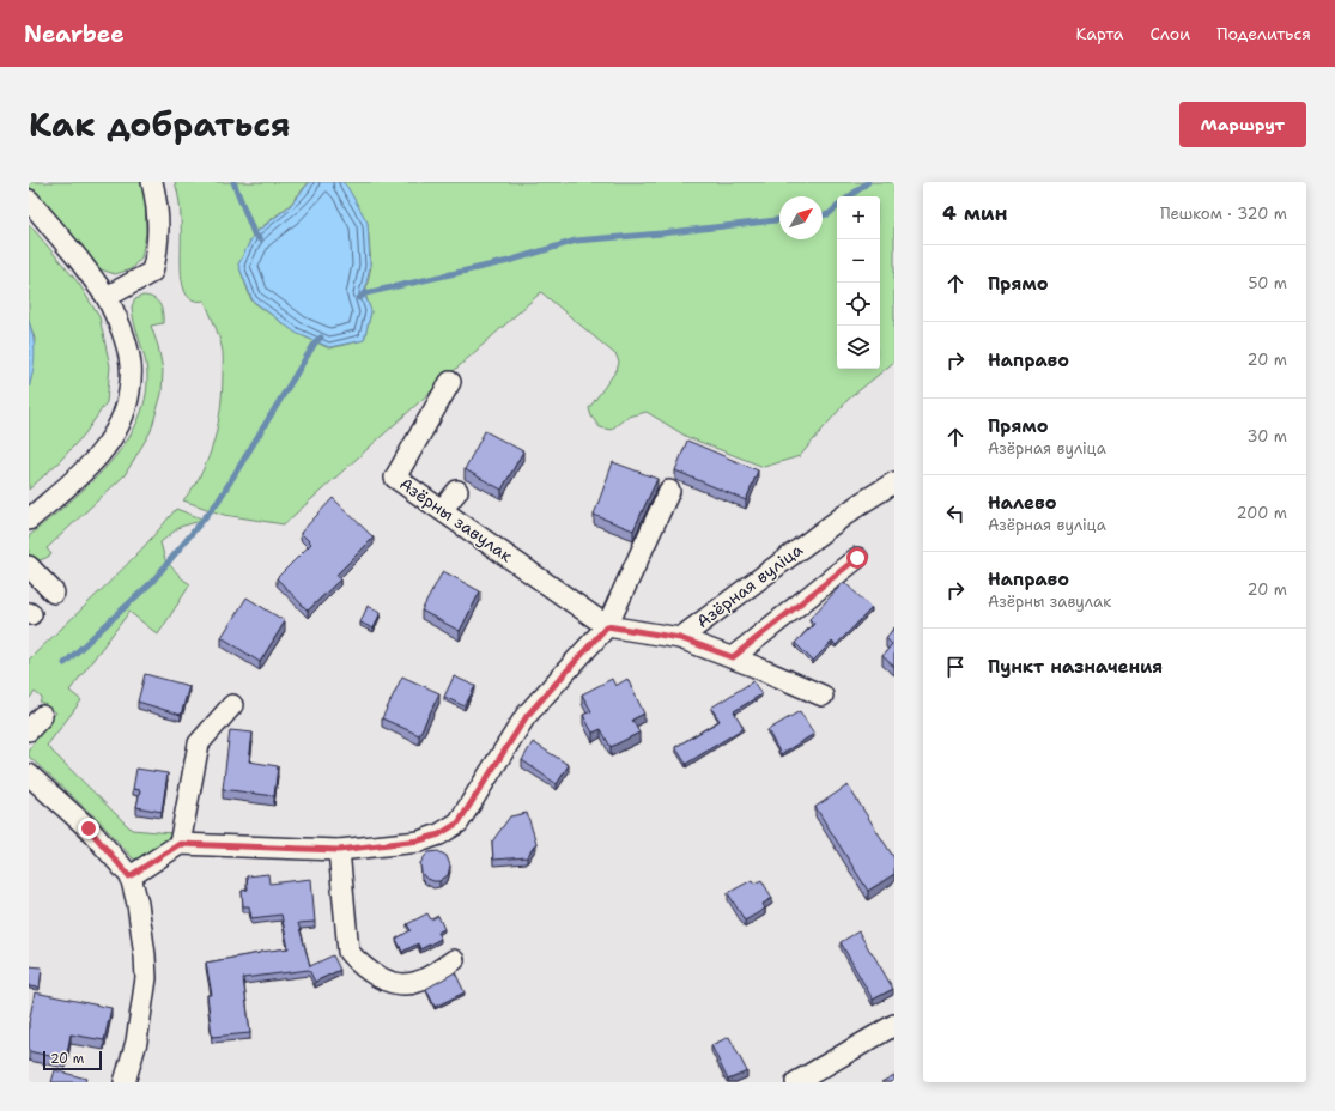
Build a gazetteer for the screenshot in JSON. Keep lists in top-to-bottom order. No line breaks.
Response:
{"streets":{"street":["Азёрны завулак","Азёрная вуліца"]},"crossings":[["Азёрны завулак","Азёрная вуліца"]],"scale_bar":"20 m","north":"top right","page":{"header":"Nearbee","nav":["Карта","Слои","Поделиться"],"title":"Как добраться","buttons":"Маршрут","heading":["4 мин","Пешком · 320 m"],"map_buttons":["+","−"],"list":[["Прямо","50 m"],["Направо","20 m"],["Прямо","Азёрная вуліца","30 m"],["Налево","Азёрная вуліца","200 m"],["Направо","Азёрны завулак","20 m"],"Пункт назначения"],"scale":"20 m"}}
